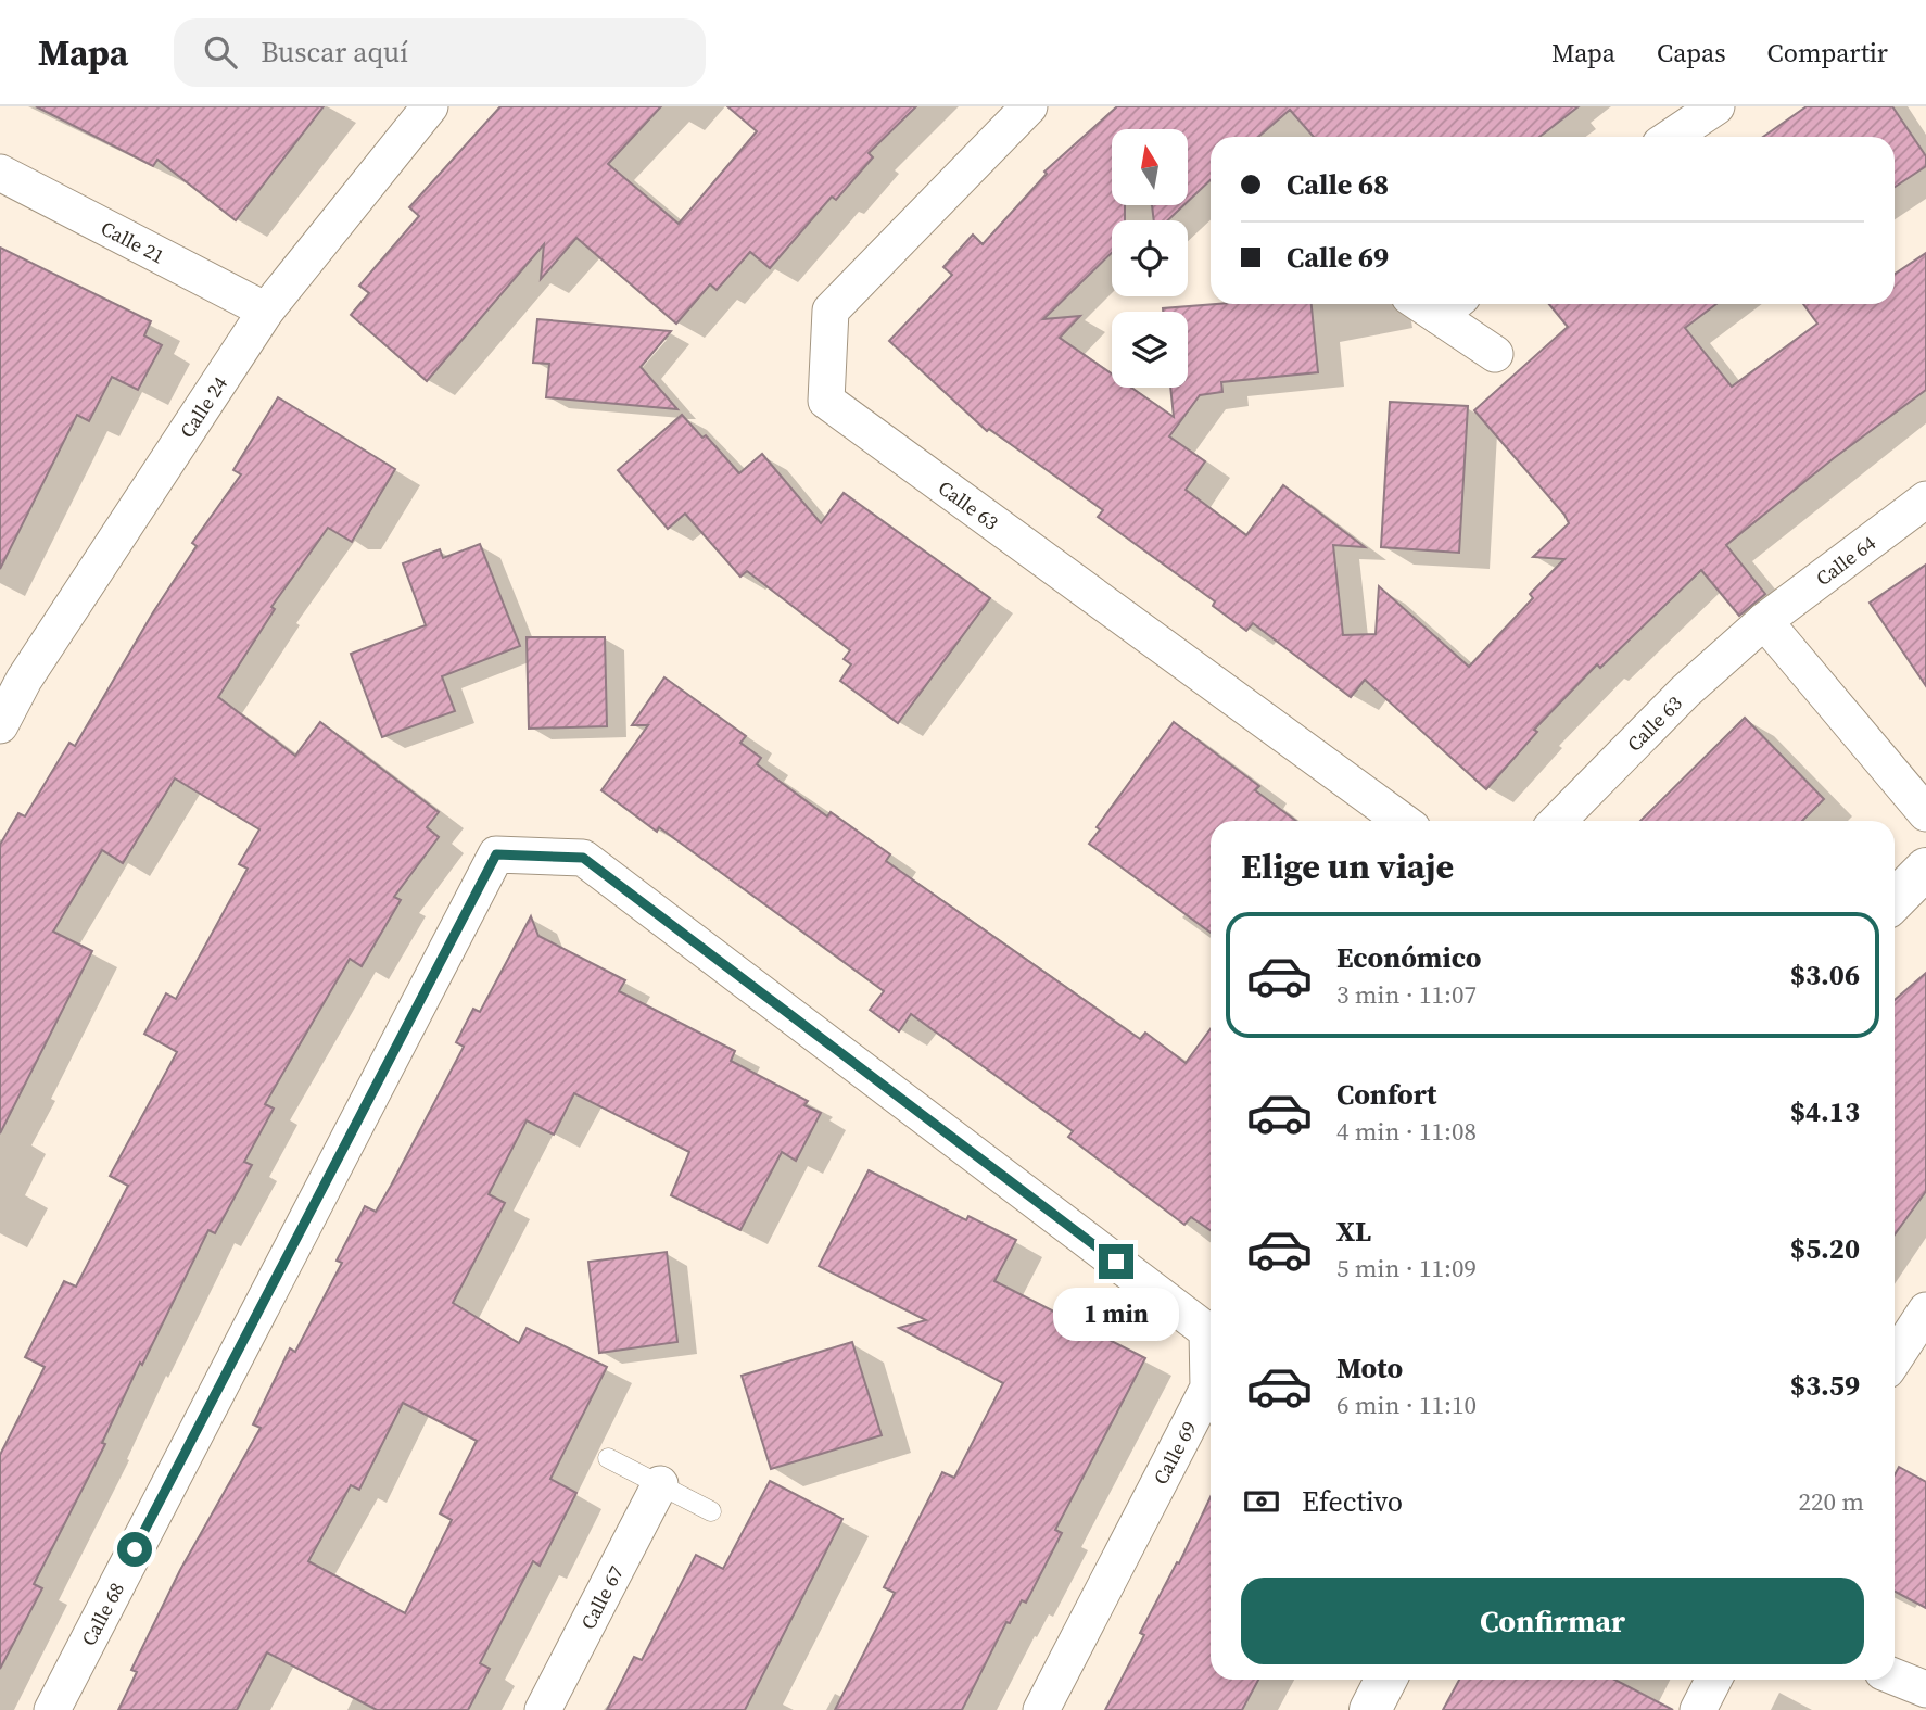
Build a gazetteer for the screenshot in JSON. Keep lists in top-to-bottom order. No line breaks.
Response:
{"streets":{"street":["Calle 21","Calle 24","Calle 63","Calle 64","Calle 69","Calle 67","Calle 68"]},"crossings":[["Calle 21","Calle 24"],["Calle 63","Calle 64"],["Calle 69","Calle 68"]],"north":"top","page":{"header":"Mapa","search":"Buscar aquí","nav":["Mapa","Capas","Compartir"],"banner":["Calle 68","Calle 69"],"heading":"Elige un viaje","list":[{"name":"Económico","note":"3 min · 11:07","value":"$3.06"},{"name":"Confort","note":"4 min · 11:08","value":"$4.13"},{"name":"XL","note":"5 min · 11:09","value":"$5.20"},{"name":"Moto","note":"6 min · 11:10","value":"$3.59"}],"bubble":"1 min","pay":["Efectivo","220 m"],"buttons":"Confirmar"}}
